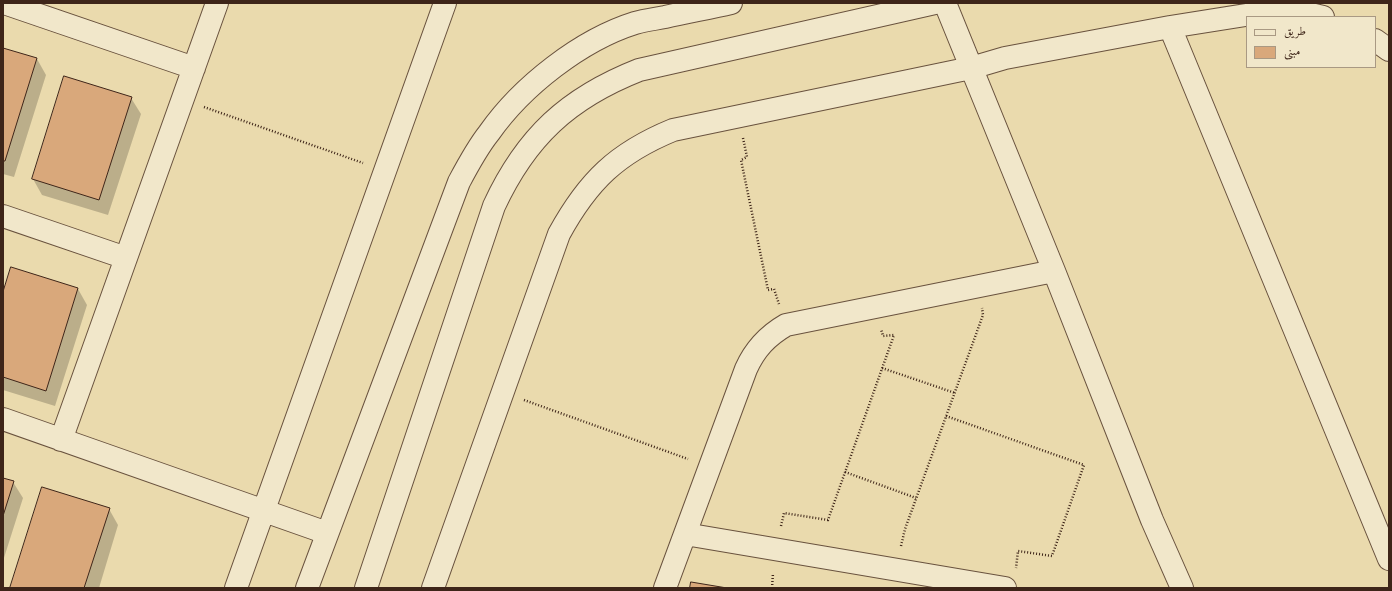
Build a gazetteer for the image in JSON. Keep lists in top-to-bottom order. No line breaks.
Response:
{"legend":["طريق","مبنى"]}
